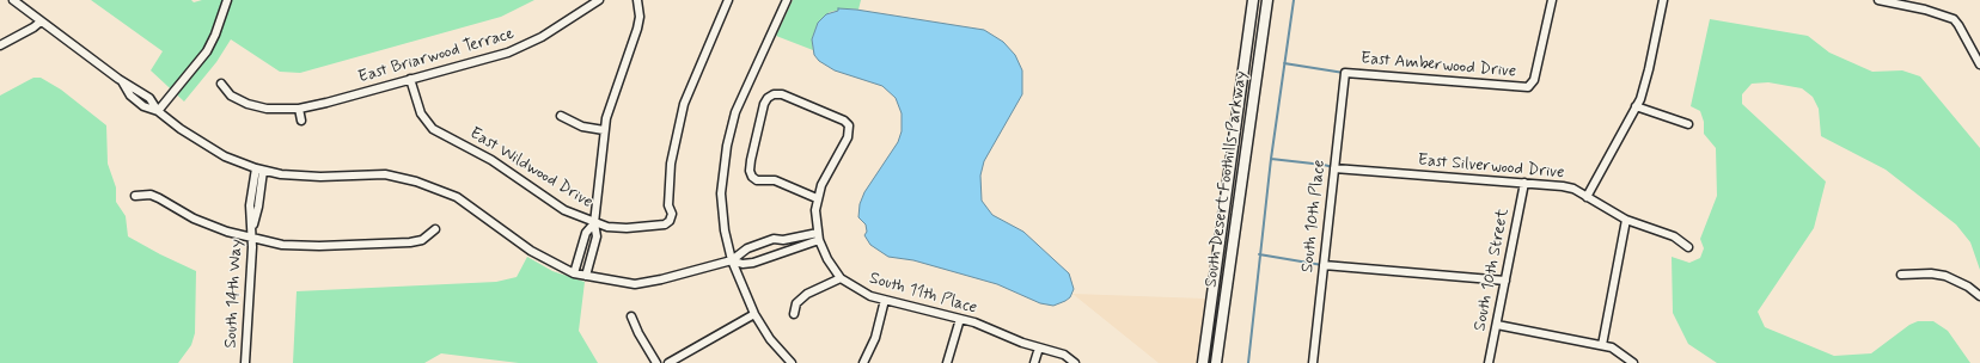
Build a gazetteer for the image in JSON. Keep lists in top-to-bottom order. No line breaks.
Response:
{"streets":{"street":["East Briarwood Terrace","East Amberwood Drive","East Silverwood Drive","East Wildwood Drive","South Desert Foothills Parkway","South 10th Place","South 10th Street","South 14th Way","South 11th Place"]},"crossings":[["East Briarwood Terrace","East Wildwood Drive"],["East Amberwood Drive","South 10th Place"],["East Silverwood Drive","South 10th Place"],["East Silverwood Drive","South 10th Street"]]}
